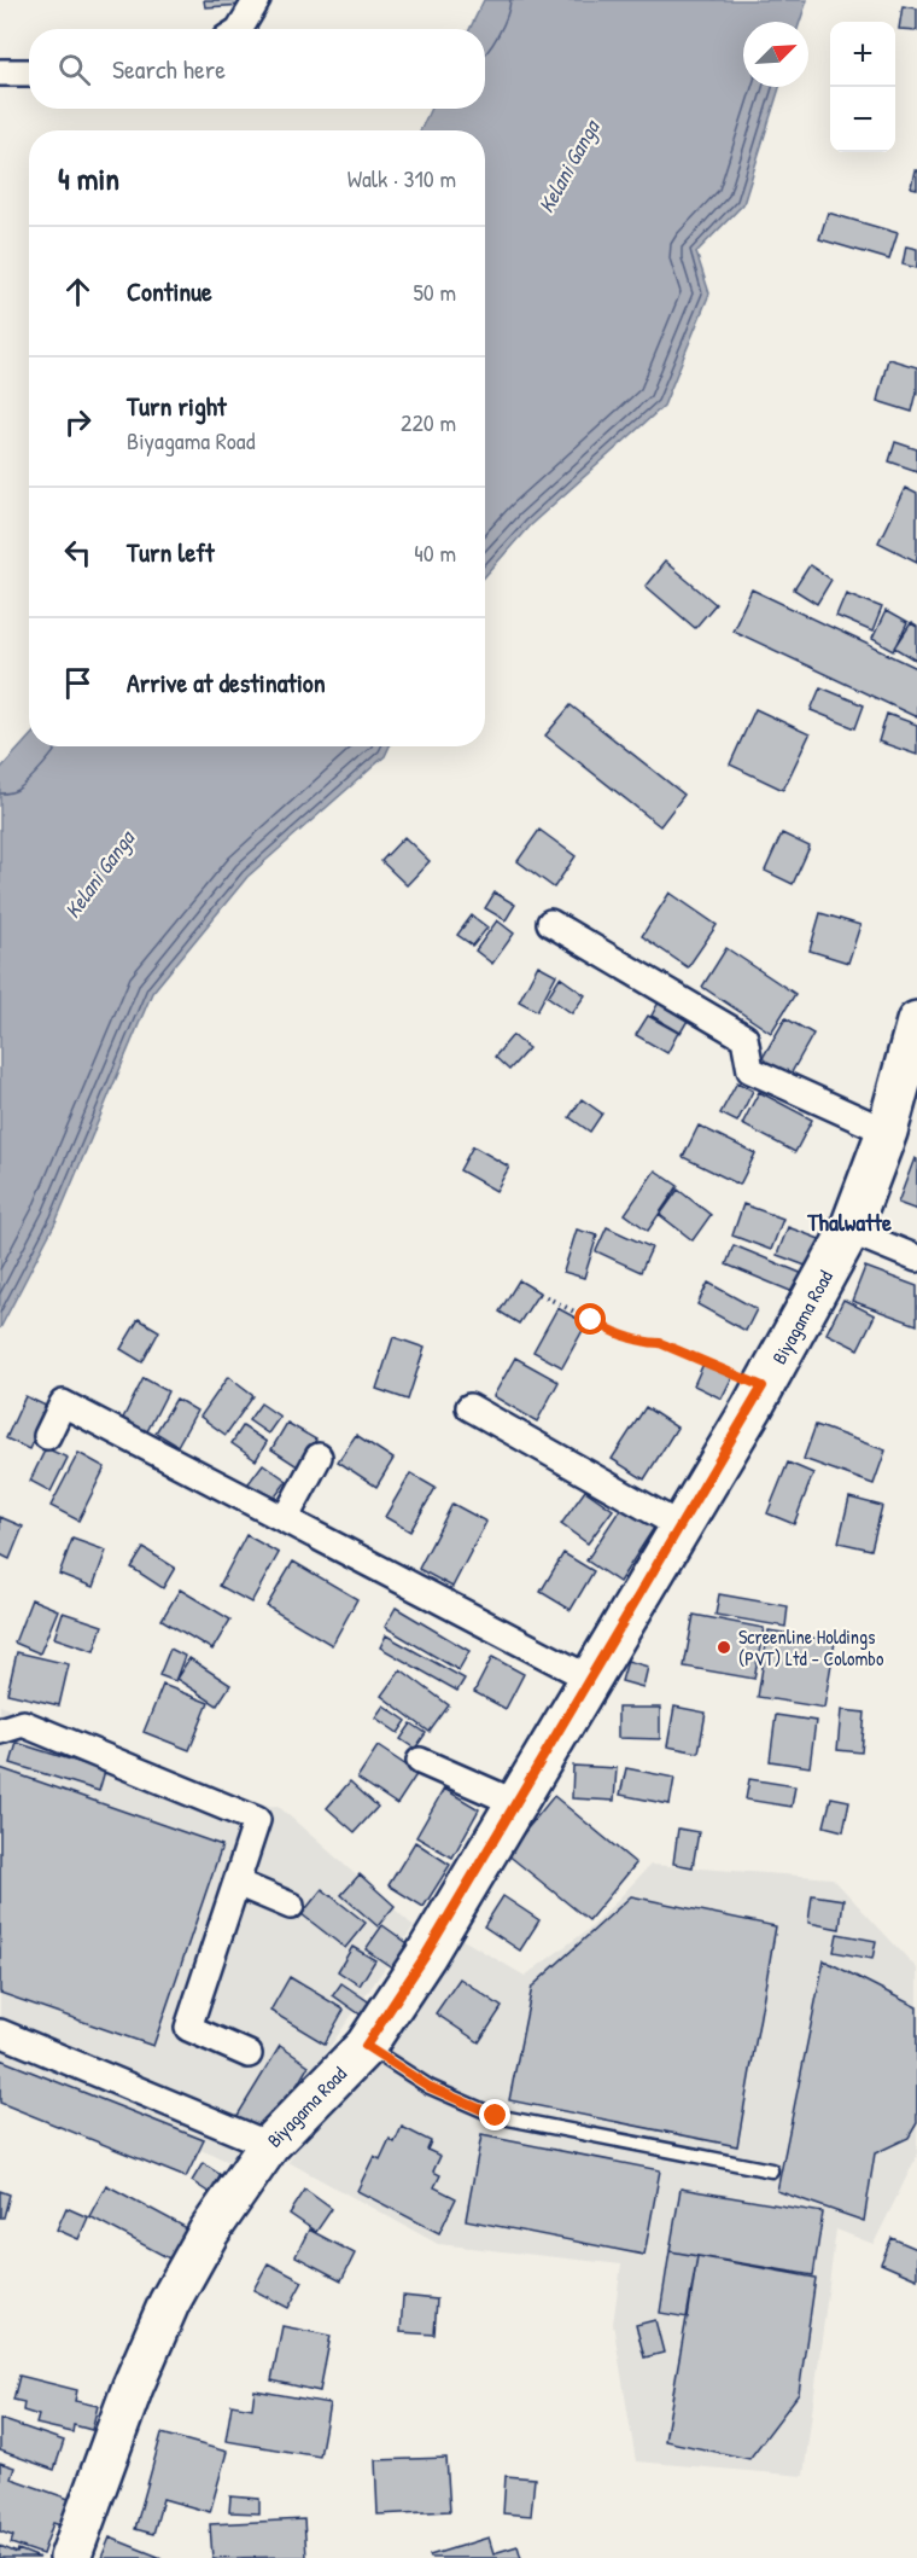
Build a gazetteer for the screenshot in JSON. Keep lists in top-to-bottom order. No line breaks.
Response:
{"streets":{"main road":["Biyagama Road"]},"districts":["Thalwatte"],"water":["Kelani Ganga"],"places":["Screenline Holdings (PVT) Ltd - Colombo"],"north":"top right","page":{"map_buttons":["+","−"],"search":"Search here","heading":["4 min","Walk · 310 m"],"list":[["Continue","50 m"],["Turn right","Biyagama Road","220 m"],["Turn left","40 m"],"Arrive at destination"]}}
